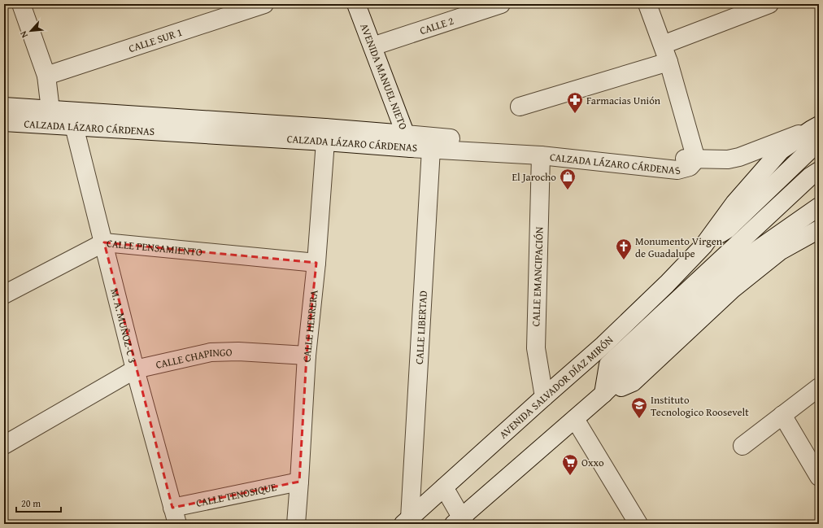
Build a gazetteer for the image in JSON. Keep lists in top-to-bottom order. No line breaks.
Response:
{"streets":{"street":["CALLE 2","CALLE SUR 1","AVENIDA MANUEL NIETO","CALZADA LÁZARO CÁRDENAS","CALLE PENSAMIENTO","CALLE EMANCIPACIÓN","M. A. MUÑOZ-C 3","CALLE HERRERA","CALLE LIBERTAD","CALLE CHAPINGO","AVENIDA SALVADOR DÍAZ MIRÓN","CALLE TENOSIQUE"]},"crossings":[["CALLE 2","AVENIDA MANUEL NIETO"],["AVENIDA MANUEL NIETO","CALZADA LÁZARO CÁRDENAS"],["CALZADA LÁZARO CÁRDENAS","CALLE EMANCIPACIÓN"],["CALZADA LÁZARO CÁRDENAS","M. A. MUÑOZ-C 3"],["CALZADA LÁZARO CÁRDENAS","CALLE HERRERA"],["CALZADA LÁZARO CÁRDENAS","CALLE LIBERTAD"],["CALZADA LÁZARO CÁRDENAS","AVENIDA SALVADOR DÍAZ MIRÓN"],["CALLE PENSAMIENTO","M. A. MUÑOZ-C 3"],["CALLE PENSAMIENTO","CALLE HERRERA"],["CALLE EMANCIPACIÓN","AVENIDA SALVADOR DÍAZ MIRÓN"],["M. A. MUÑOZ-C 3","CALLE CHAPINGO"],["M. A. MUÑOZ-C 3","CALLE TENOSIQUE"],["CALLE HERRERA","CALLE CHAPINGO"],["CALLE HERRERA","CALLE TENOSIQUE"],["CALLE LIBERTAD","AVENIDA SALVADOR DÍAZ MIRÓN"]],"places":{"pharmacy":["Farmacias Unión"],"shop":["El Jarocho"],"church":["Monumento Virgen de Guadalupe"],"school or university":["Instituto Tecnologico Roosevelt"],"supermarket":["Oxxo"]},"scale_bar":"20 m","north":"bottom left"}
